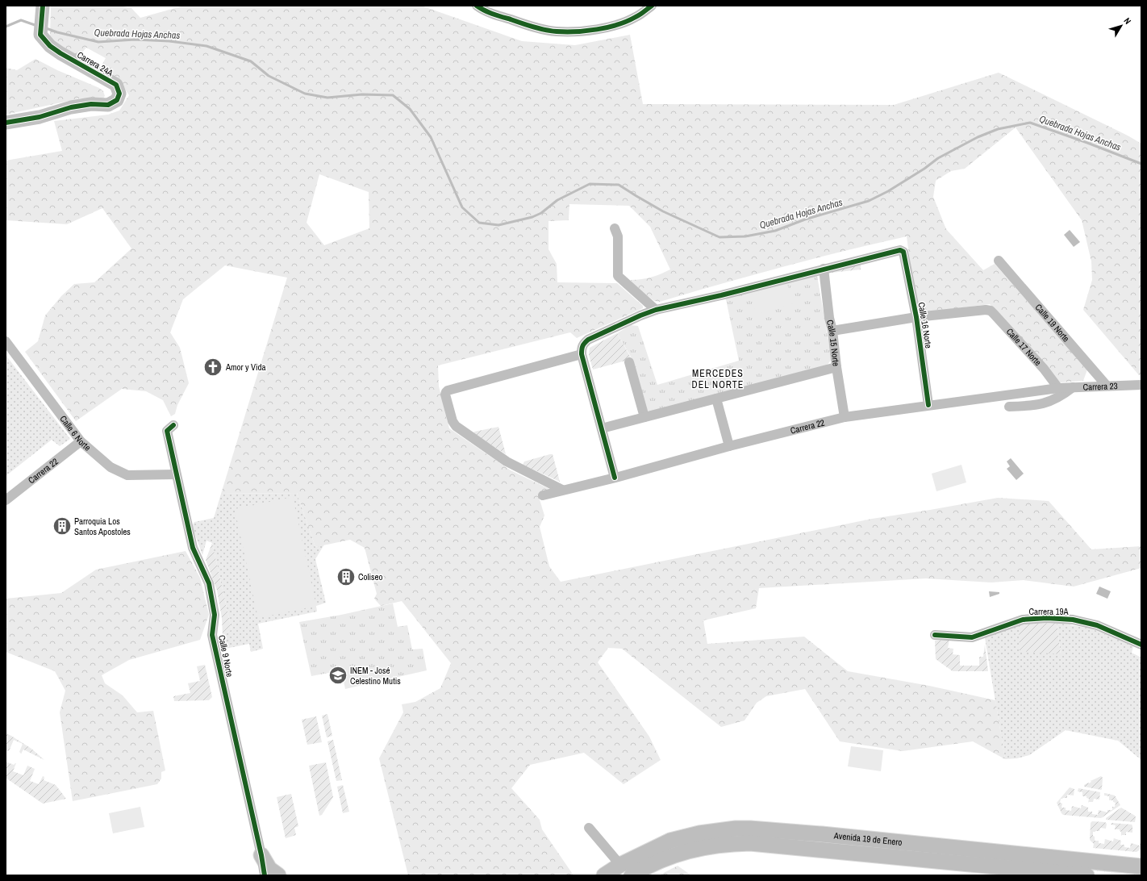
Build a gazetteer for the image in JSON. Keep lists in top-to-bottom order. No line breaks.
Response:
{"streets":{"main road":["Avenida 19 de Enero"],"street":["Carrera 24A","Calle 19 Norte","Calle 16 Norte","Calle 15 Norte","Calle 17 Norte","Carrera 23","Carrera 22","Calle 6 Norte","Carrera 19A","Calle 9 Norte"]},"crossings":[["Calle 19 Norte","Carrera 23"],["Calle 16 Norte","Calle 15 Norte"],["Calle 16 Norte","Calle 17 Norte"],["Calle 16 Norte","Carrera 22"],["Calle 15 Norte","Carrera 22"],["Calle 17 Norte","Carrera 23"],["Calle 17 Norte","Carrera 22"],["Carrera 23","Carrera 22"],["Carrera 22","Calle 6 Norte"],["Calle 6 Norte","Calle 9 Norte"]],"districts":["MERCEDES DEL NORTE"],"water":["Quebrada Hojas Anchas"],"places":{"church":["Amor y Vida"],"building":["Parroquia Los Santos Apostoles","Coliseo"],"school or university":["INEM - José Celestino Mutis"]},"north":"top right"}
